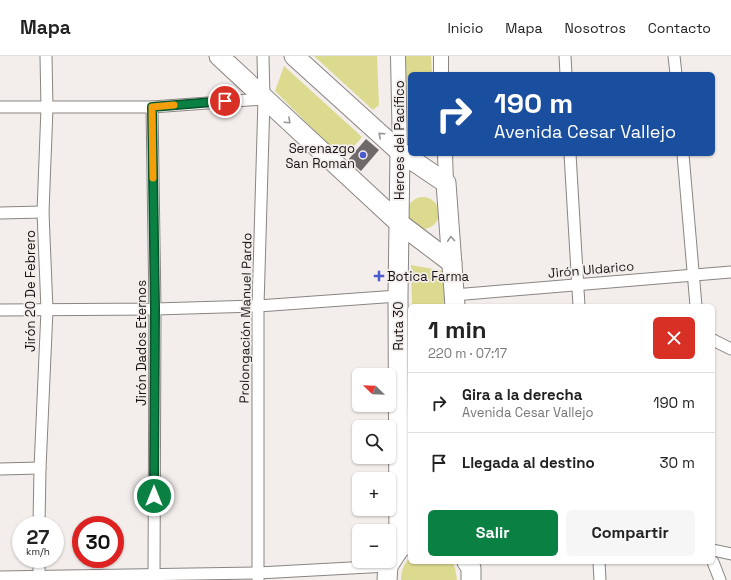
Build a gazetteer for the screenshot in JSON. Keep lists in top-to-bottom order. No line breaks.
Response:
{"streets":{"highway":["Heroes del Pacífico","Ruta 30"],"street":["Jirón Uldarico","Jirón 20 De Febrero","Prolongación Manuel Pardo","Jirón Dados Eternos"]},"crossings":[["Heroes del Pacífico","Ruta 30"]],"places":{"other":["Serenazgo San Roman"],"health":["Botica Farma"]},"north":"top left","page":{"header":"Mapa","nav":["Inicio","Mapa","Nosotros","Contacto"],"turn":["190 m","Avenida Cesar Vallejo"],"heading":["1 min","220 m · 07:17"],"map_buttons":["+","−"],"list":[{"name":"Gira a la derecha","note":"Avenida Cesar Vallejo","value":"190 m"},{"name":"Llegada al destino","value":"30 m"}],"buttons":["Salir","Compartir"],"speed":"27 km/h","limit":"30"}}
